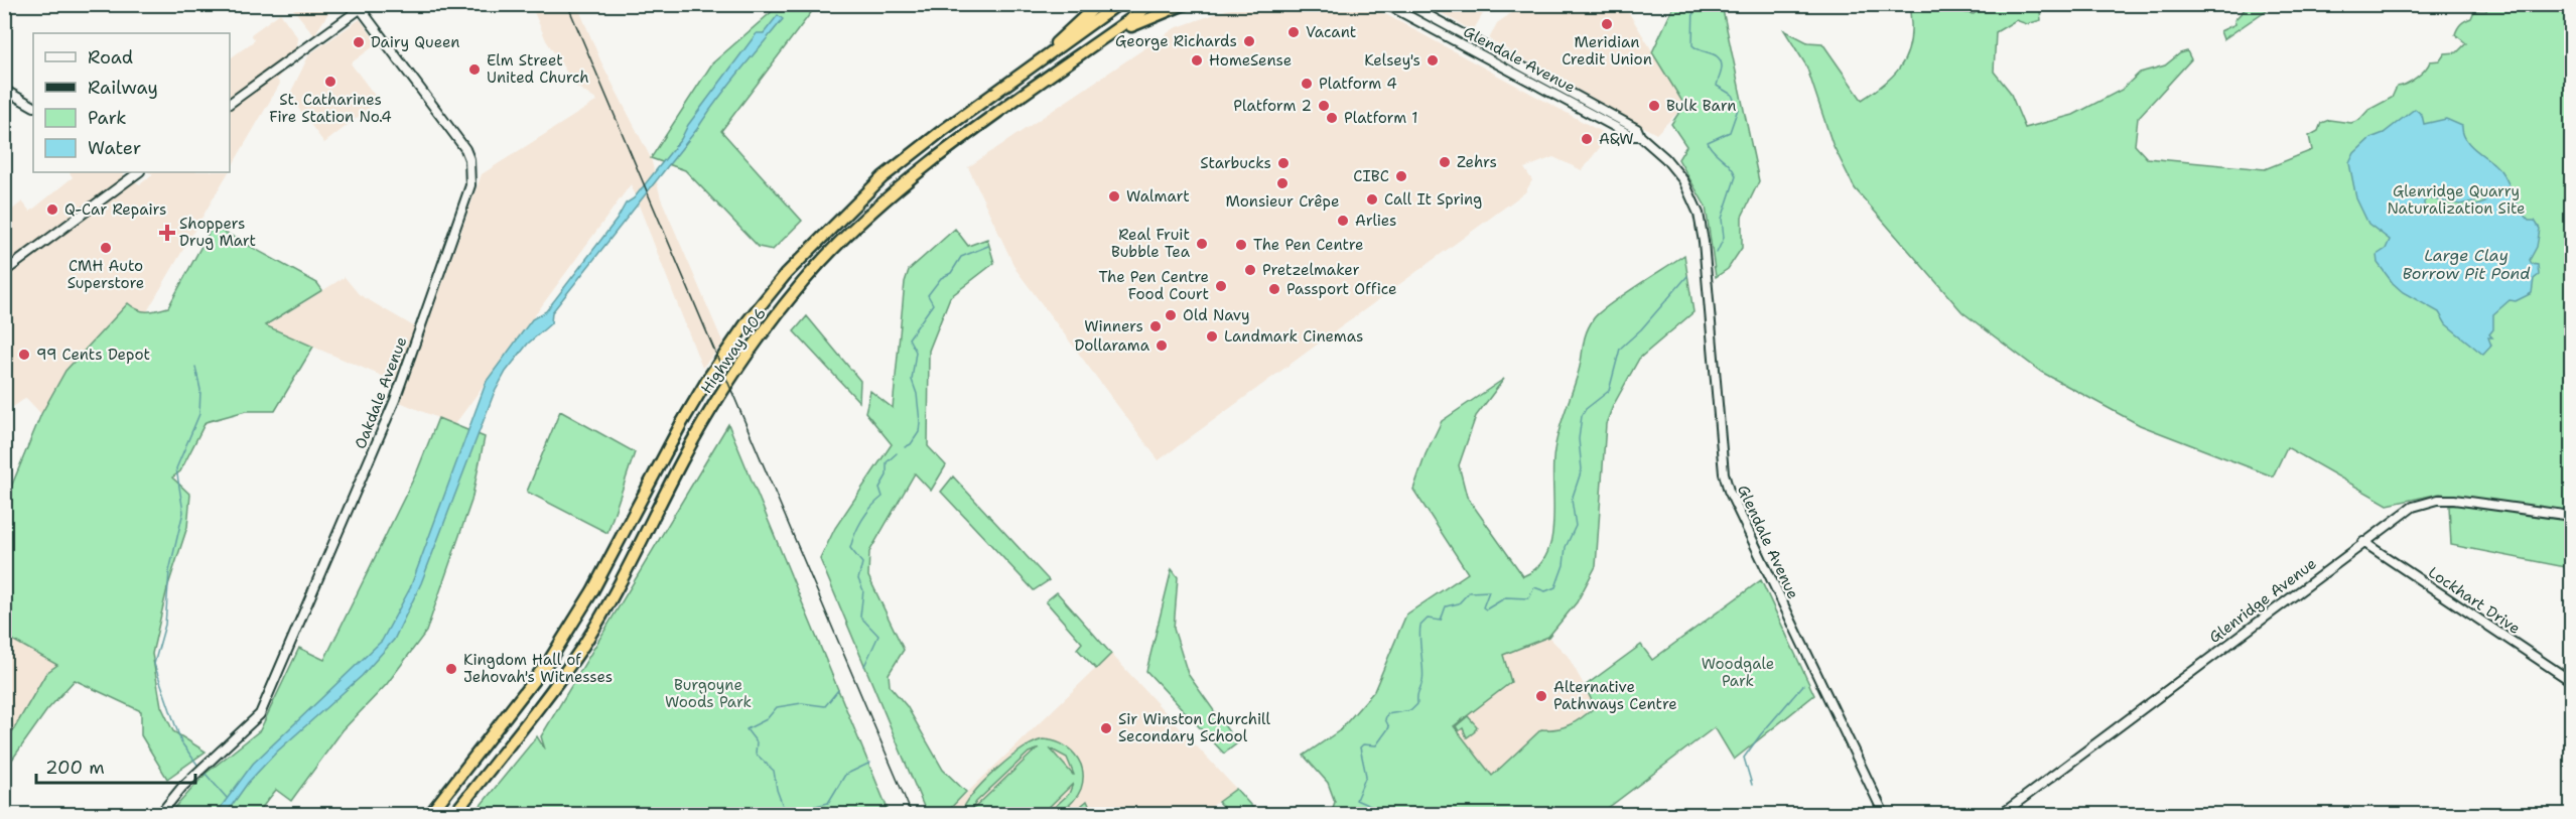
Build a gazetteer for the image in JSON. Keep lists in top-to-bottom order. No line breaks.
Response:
{"streets":{"highway":["Highway 406"],"main road":["Glendale Avenue","Oakdale Avenue","Glenridge Avenue","Lockhart Drive"]},"crossings":[["Glenridge Avenue","Lockhart Drive"]],"water":["Large Clay Borrow Pit Pond"],"parks":["Glenridge Quarry Naturalization Site","Woodgale Park","Burgoyne Woods Park"],"places":{"other":["Meridian Credit Union","Vacant","George Richards","Dairy Queen","HomeSense","Kelsey's","Elm Street United Church","St. Catharines Fire Station No.4","Platform 4","Platform 2","Bulk Barn","Platform 1","A&W","Zehrs","Starbucks","CIBC","Monsieur Crêpe","Walmart","Call It Spring","Q-Car Repairs","Arlies","Real Fruit Bubble Tea","The Pen Centre","CMH Auto Superstore","Pretzelmaker","The Pen Centre Food Court","Passport Office","Old Navy","Winners","Landmark Cinemas","Dollarama","99 Cents Depot","Kingdom Hall of Jehovah's Witnesses","Alternative Pathways Centre","Sir Winston Churchill Secondary School"],"health":["Shoppers Drug Mart"]},"legend":["Road","Railway","Park","Water"],"scale_bar":"200 m"}
